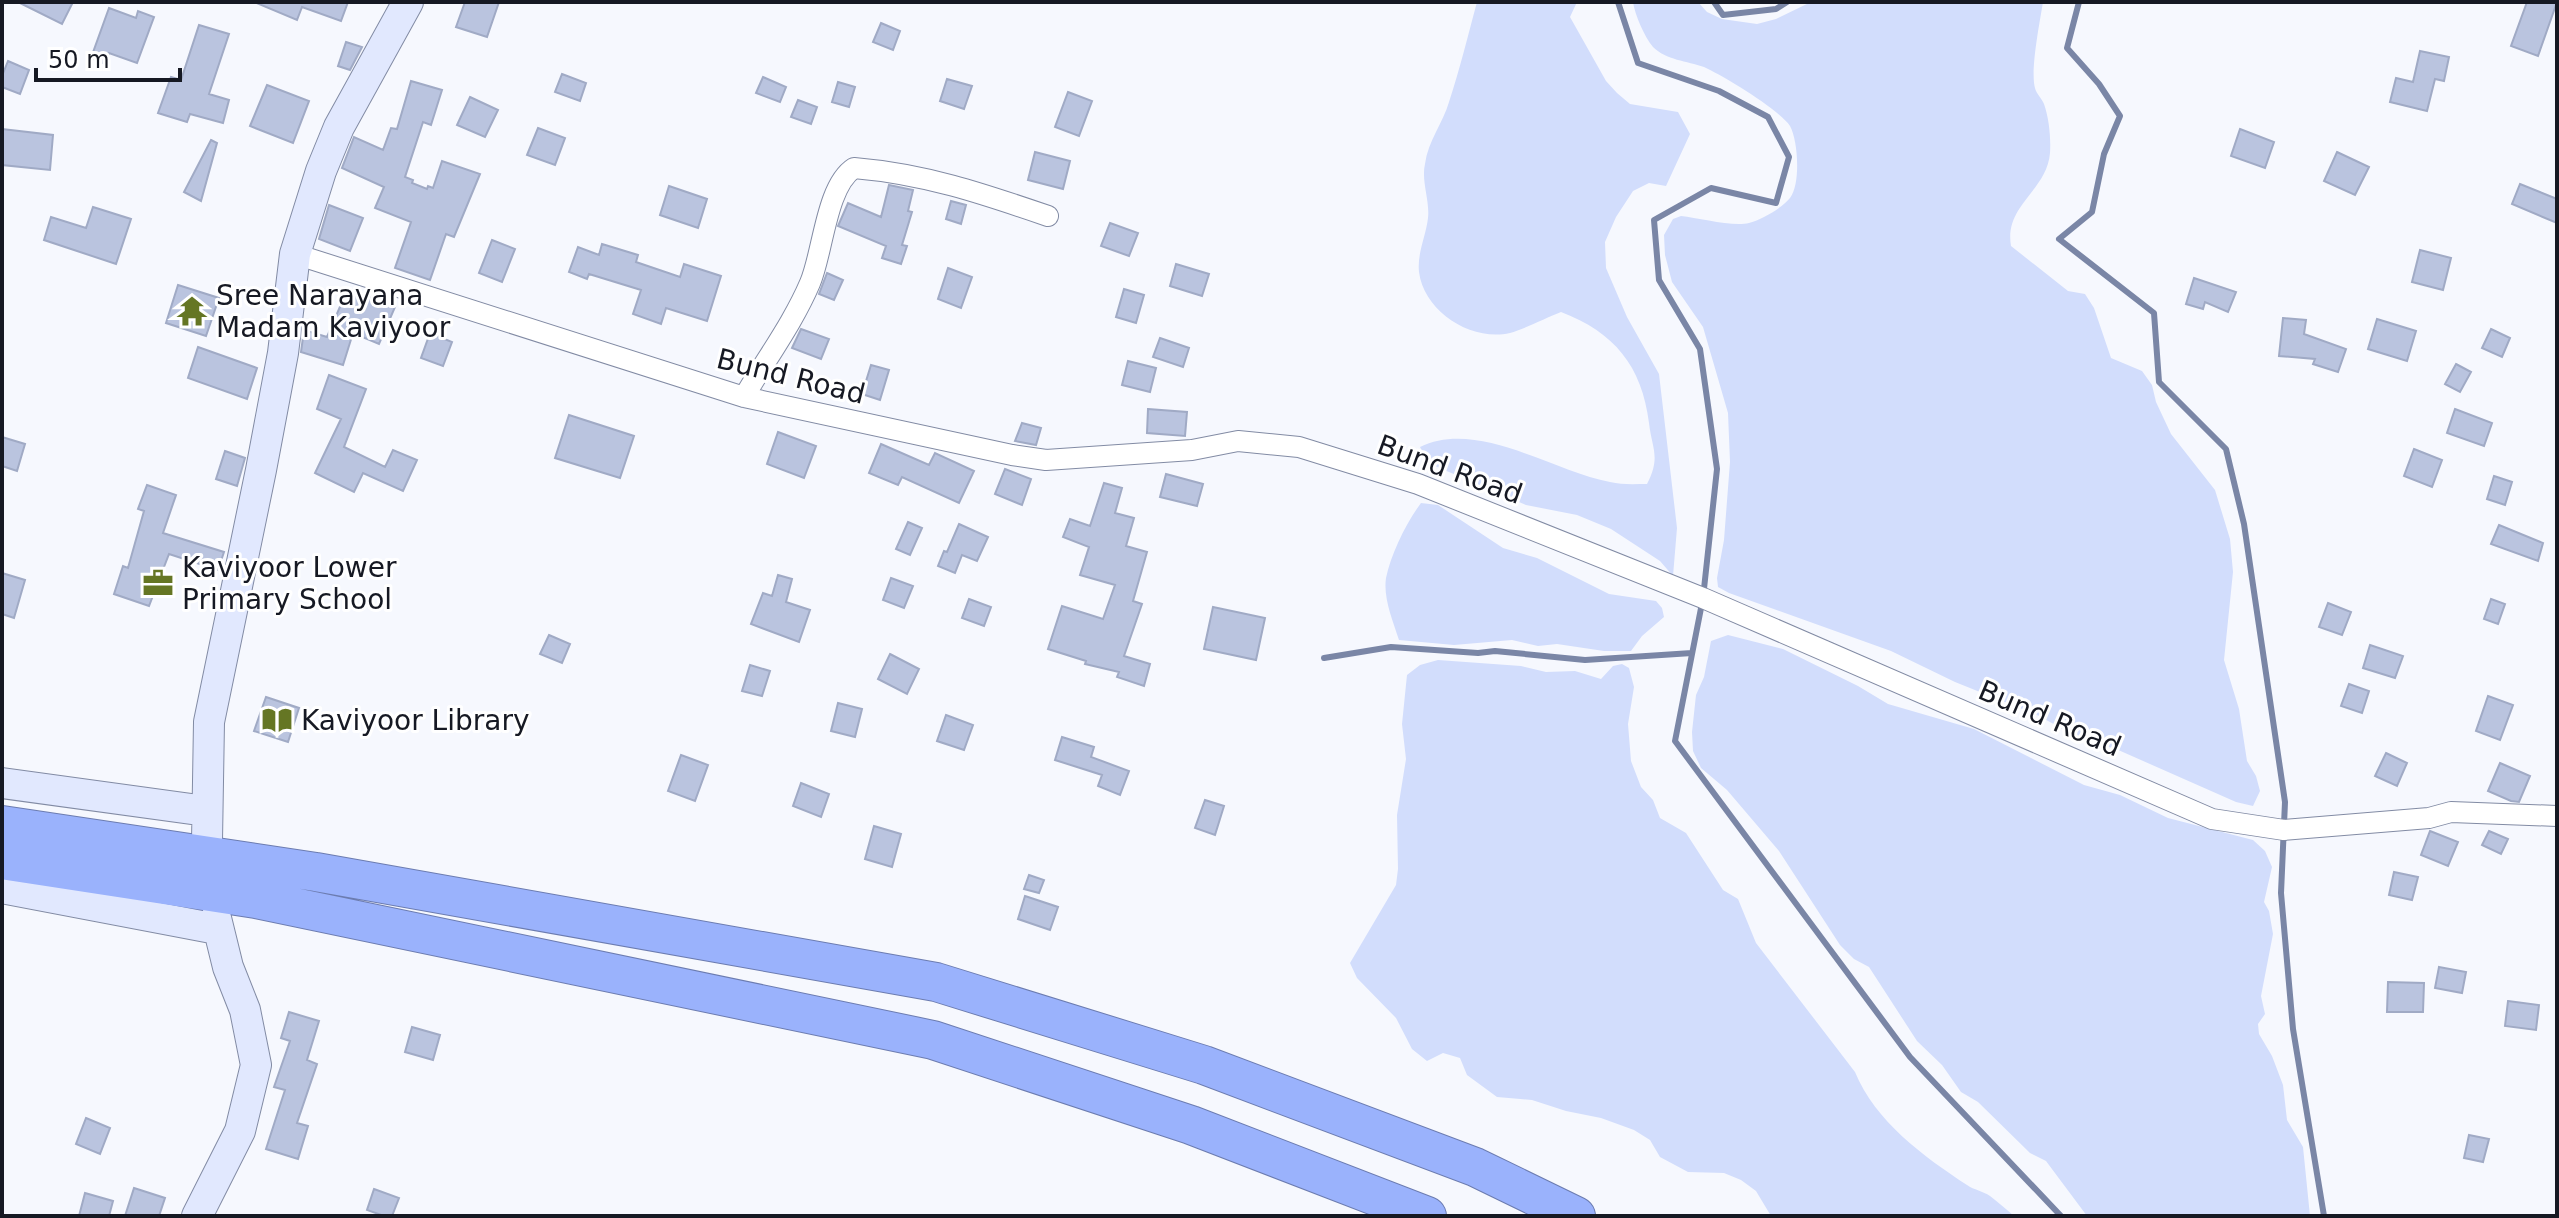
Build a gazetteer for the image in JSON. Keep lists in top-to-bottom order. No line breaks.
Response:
{"streets":{"street":["Bund Road"]},"places":{"temple":["Sree Narayana Madam Kaviyoor"],"office":["Kaviyoor Lower Primary School"],"library":["Kaviyoor Library"]},"scale_bar":"50 m"}
